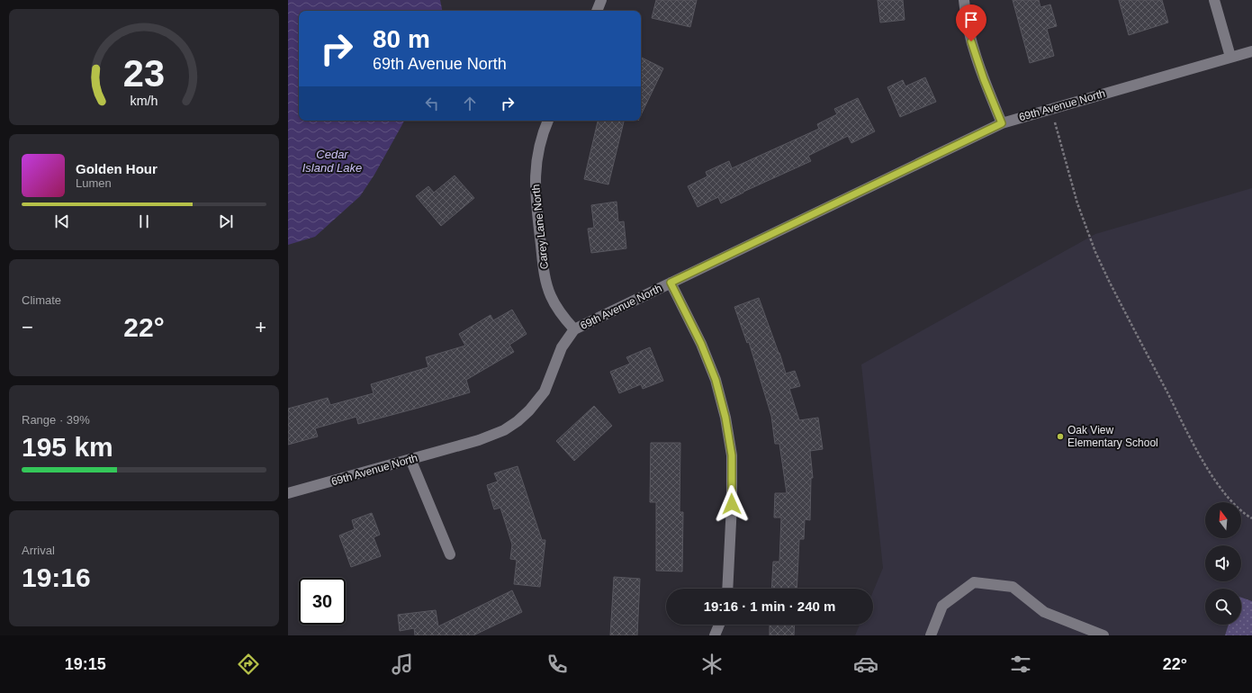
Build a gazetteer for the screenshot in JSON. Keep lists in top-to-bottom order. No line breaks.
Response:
{"streets":{"street":["69th Avenue North","Carey Lane North"]},"crossings":[["69th Avenue North","Carey Lane North"]],"water":["Cedar Island Lake"],"places":["Oak View Elementary School"],"north":"top","page":{"turn":["80 m","69th Avenue North"],"song":["Golden Hour","Lumen"],"tile":["Climate",["Range · 39%","195 km"],["Arrival","19:16"]],"heat":["−","22°","+"],"limit":"30","trip":"19:16 · 1 min · 240 m","tabs":["19:15","22°"],"gauge":["23","km/h"]}}
